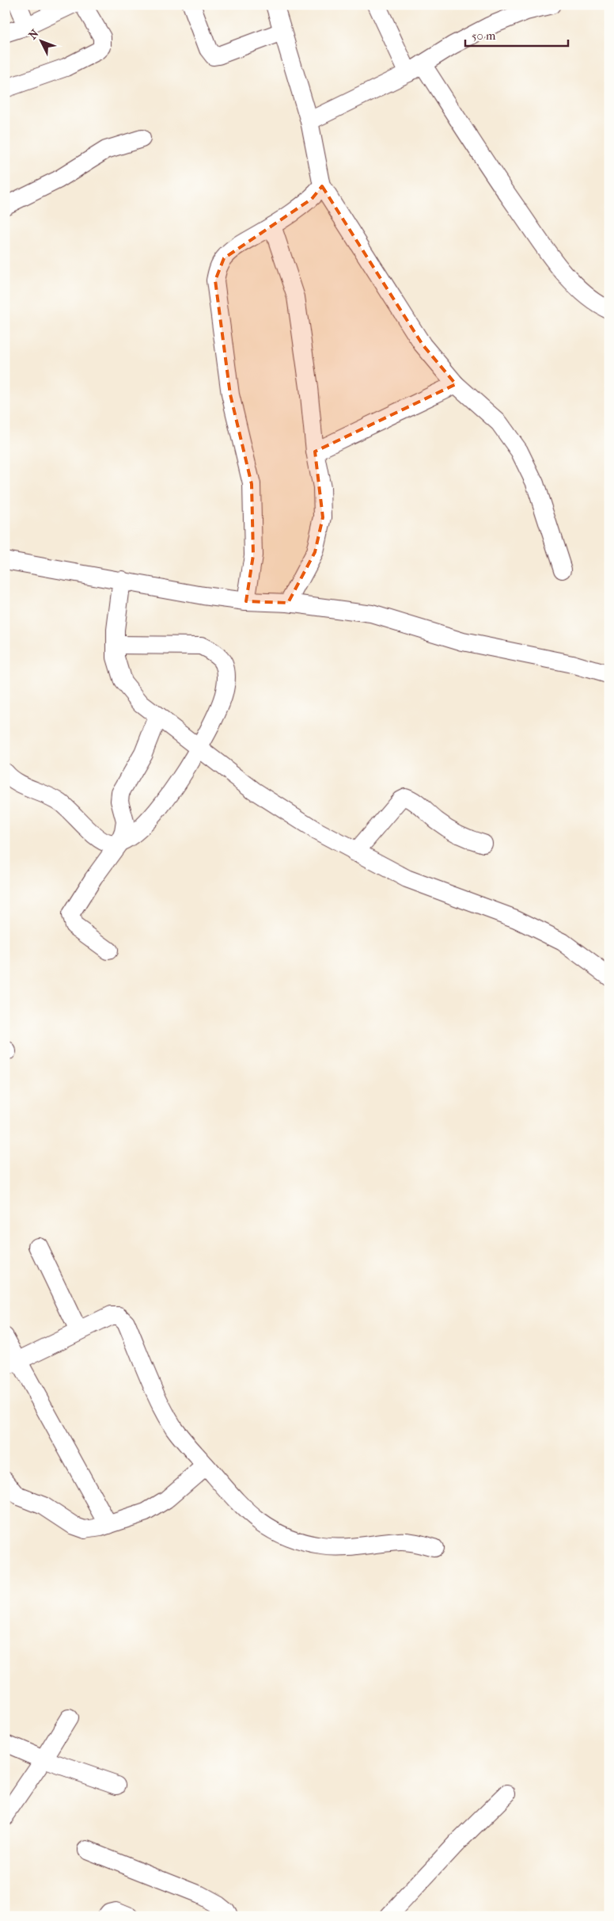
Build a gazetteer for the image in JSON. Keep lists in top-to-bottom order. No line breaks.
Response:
{"scale_bar":"50 m","north":"top left"}
